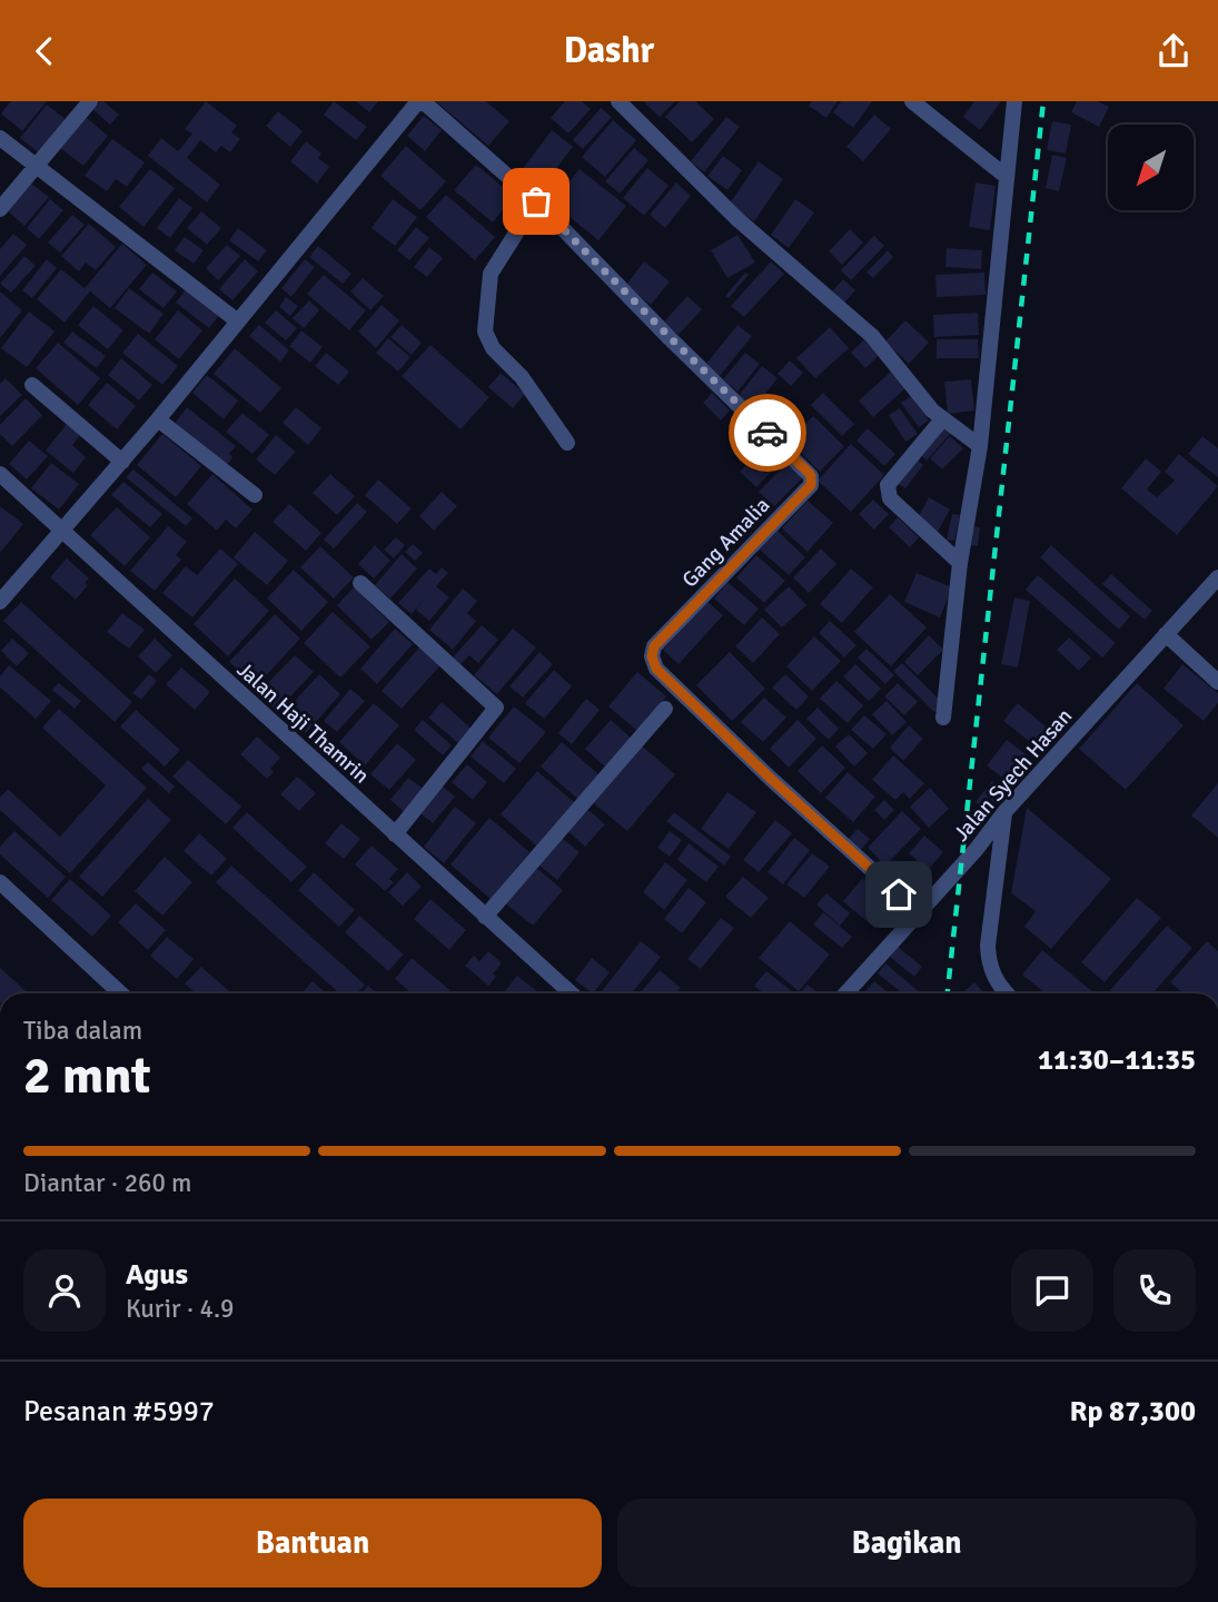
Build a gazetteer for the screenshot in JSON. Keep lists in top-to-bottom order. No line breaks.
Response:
{"streets":{"street":["Gang Amalia","Jalan Haji Thamrin","Jalan Syech Hasan"]},"crossings":[["Gang Amalia","Jalan Syech Hasan"]],"north":"bottom left","page":{"header":"Dashr","heading":["2 mnt","Tiba dalam","11:30–11:35"],"panel":["Agus","Kurir · 4.9","Pesanan #5997","Rp 87,300"],"bar":"Diantar · 260 m","buttons":["Bantuan","Bagikan"]}}
